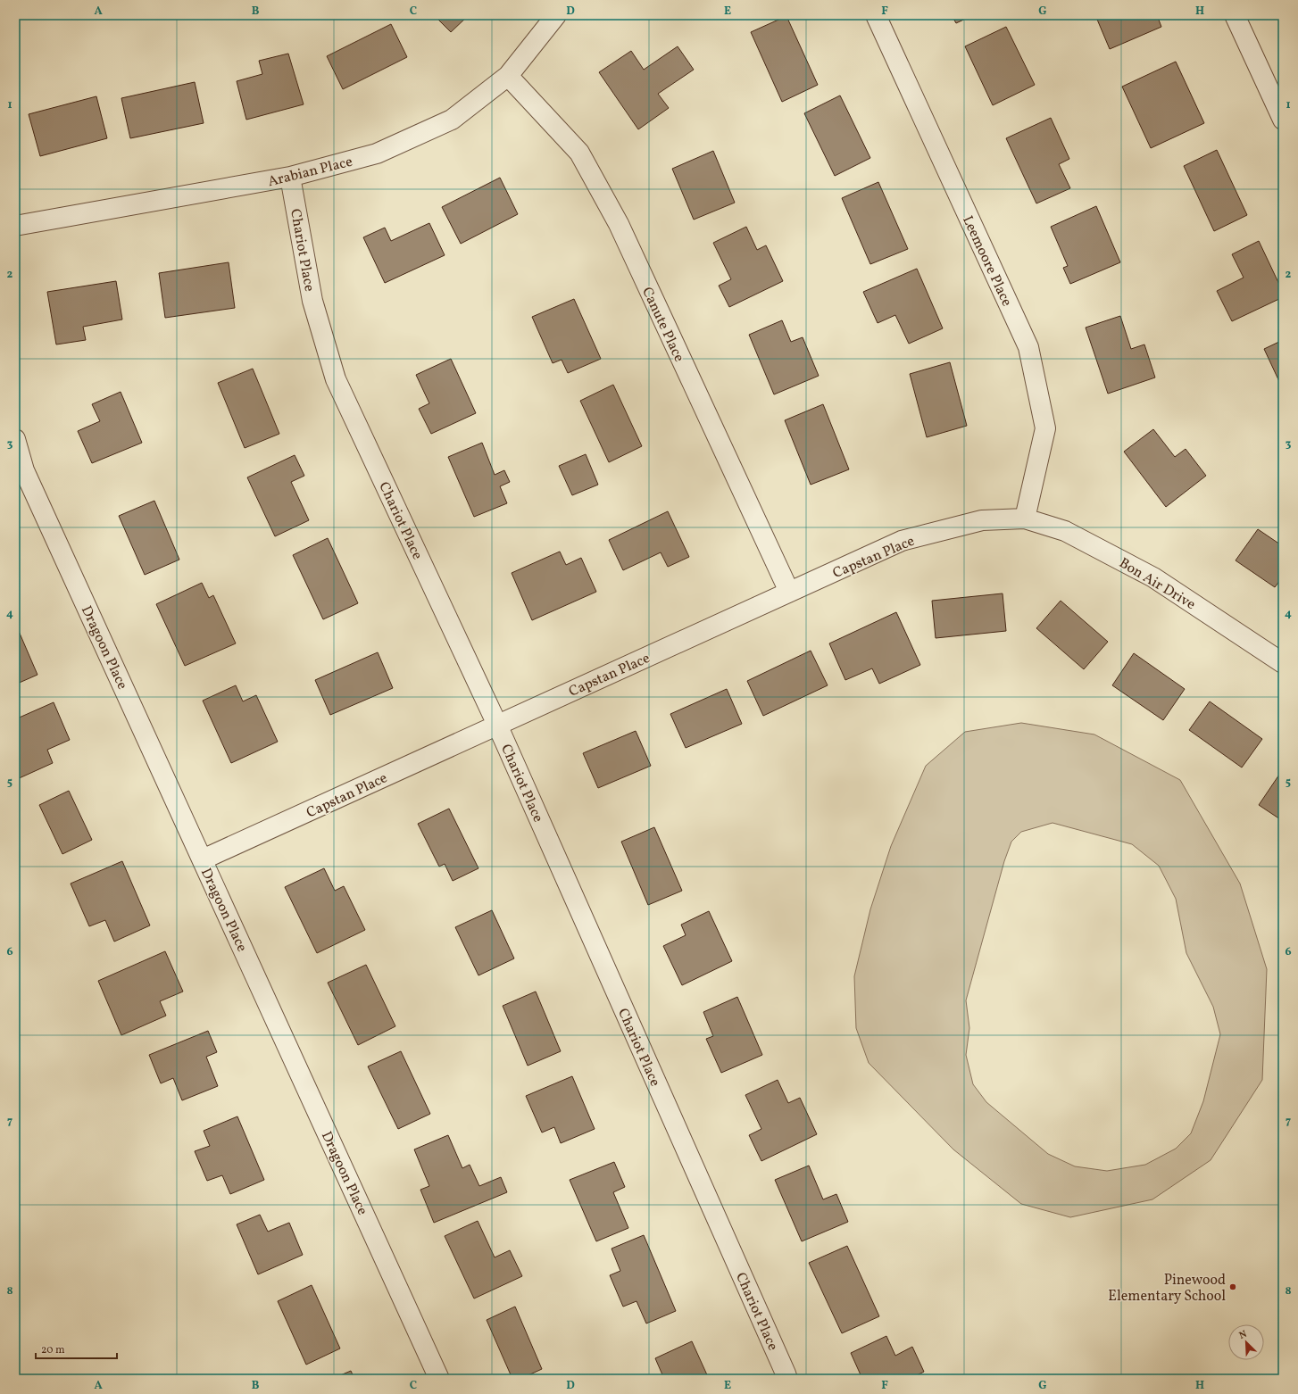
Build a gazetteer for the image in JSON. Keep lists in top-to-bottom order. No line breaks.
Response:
{"streets":{"street":["Arabian Place","Chariot Place","Leemoore Place","Canute Place","Capstan Place","Bon Air Drive","Dragoon Place"]},"crossings":[["Arabian Place","Chariot Place"],["Arabian Place","Canute Place"],["Chariot Place","Capstan Place"],["Leemoore Place","Capstan Place"],["Leemoore Place","Bon Air Drive"],["Canute Place","Capstan Place"],["Capstan Place","Bon Air Drive"],["Capstan Place","Dragoon Place"]],"places":["Pinewood Elementary School"],"scale_bar":"20 m","north":"top left","grid":{"columns":["A","B","C","D","E","F","G","H"],"rows":["1","2","3","4","5","6","7","8"]}}
